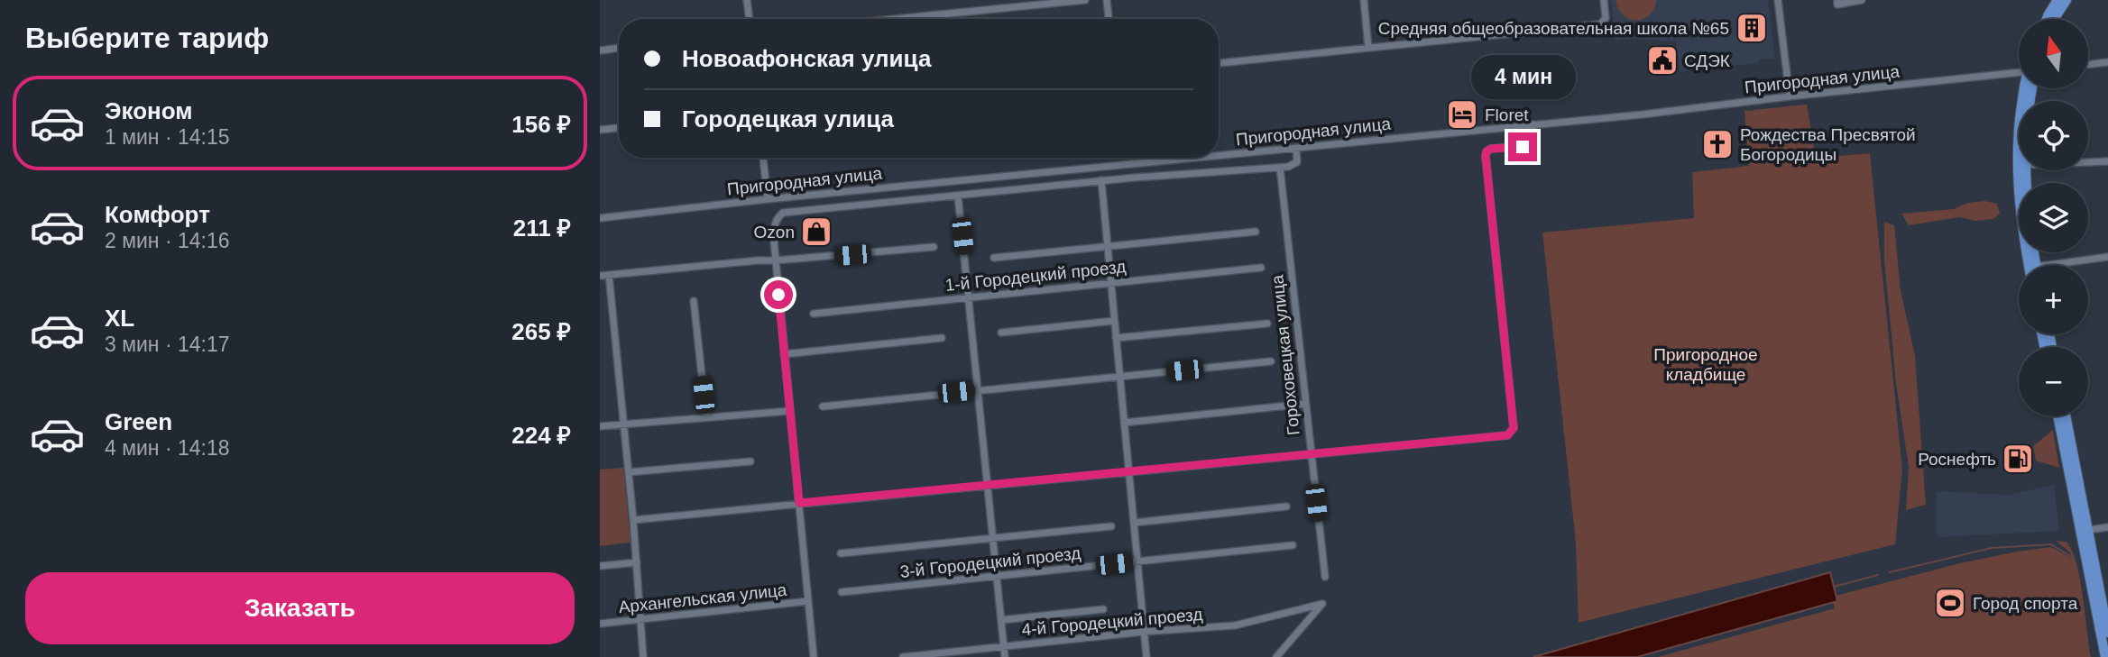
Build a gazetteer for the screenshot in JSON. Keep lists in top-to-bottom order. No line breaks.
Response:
{"streets":{"street":["Пригородная улица","1-й Городецкий проезд","Гороховецкая улица","3-й Городецкий проезд","Архангельская улица","4-й Городецкий проезд"]},"parks":["Пригородное кладбище"],"places":{"building":["Средняя общеобразовательная школа №65"],"public building":["СДЭК"],"hotel":["Floret"],"church":["Рождества Пресвятой Богородицы"],"shop":["Ozon"],"fuel station":["Роснефть"],"sports":["Город спорта"]},"north":"top","page":{"heading":"Выберите тариф","map_buttons":["+","−"],"banner":["Новоафонская улица","Городецкая улица"],"bubble":"4 мин","list":[{"name":"Эконом","note":"1 мин · 14:15","value":"156 ₽"},{"name":"Комфорт","note":"2 мин · 14:16","value":"211 ₽"},{"name":"XL","note":"3 мин · 14:17","value":"265 ₽"},{"name":"Green","note":"4 мин · 14:18","value":"224 ₽"}],"buttons":"Заказать"}}
